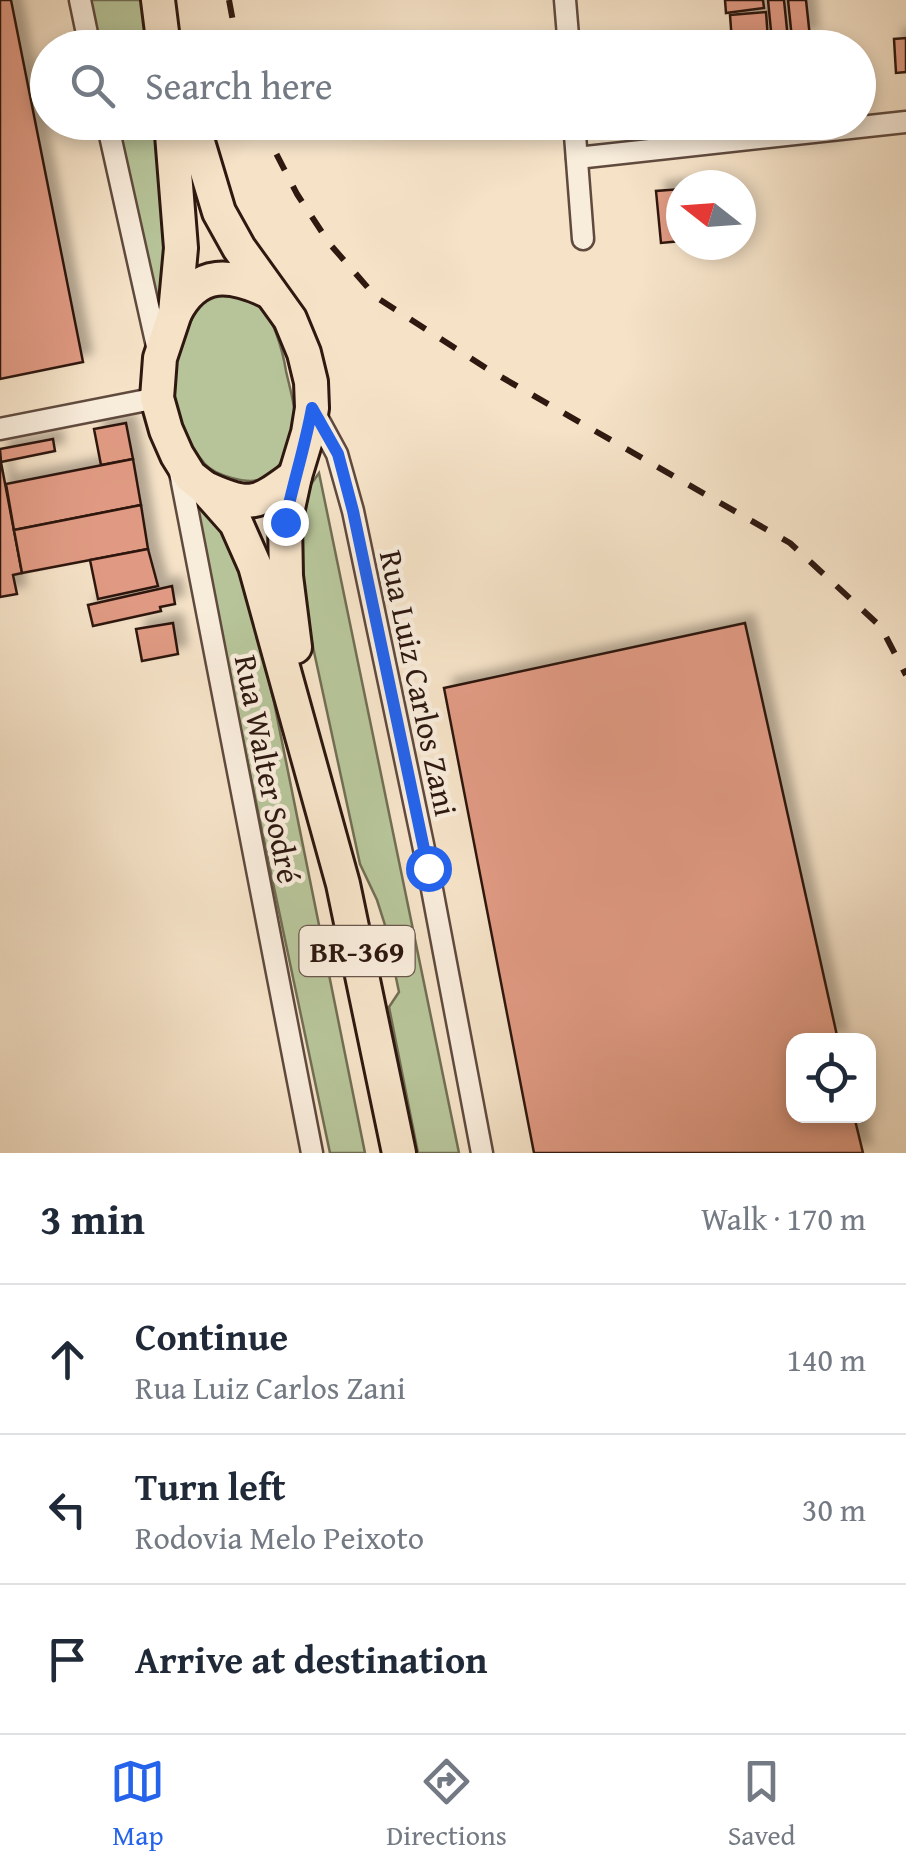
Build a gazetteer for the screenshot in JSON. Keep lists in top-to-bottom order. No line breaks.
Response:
{"streets":{"main road":["BR-369"],"street":["Rua Luiz Carlos Zani","Rua Walter Sodré"]},"crossings":[["Rua Luiz Carlos Zani","Rua Walter Sodré"],["Rua Luiz Carlos Zani","BR-369"],["Rua Walter Sodré","BR-369"]],"north":"left","page":{"search":"Search here","heading":["3 min","Walk · 170 m"],"list":[["Continue","Rua Luiz Carlos Zani","140 m"],["Turn left","Rodovia Melo Peixoto","30 m"],"Arrive at destination"],"nav":["Map","Directions","Saved"]}}
